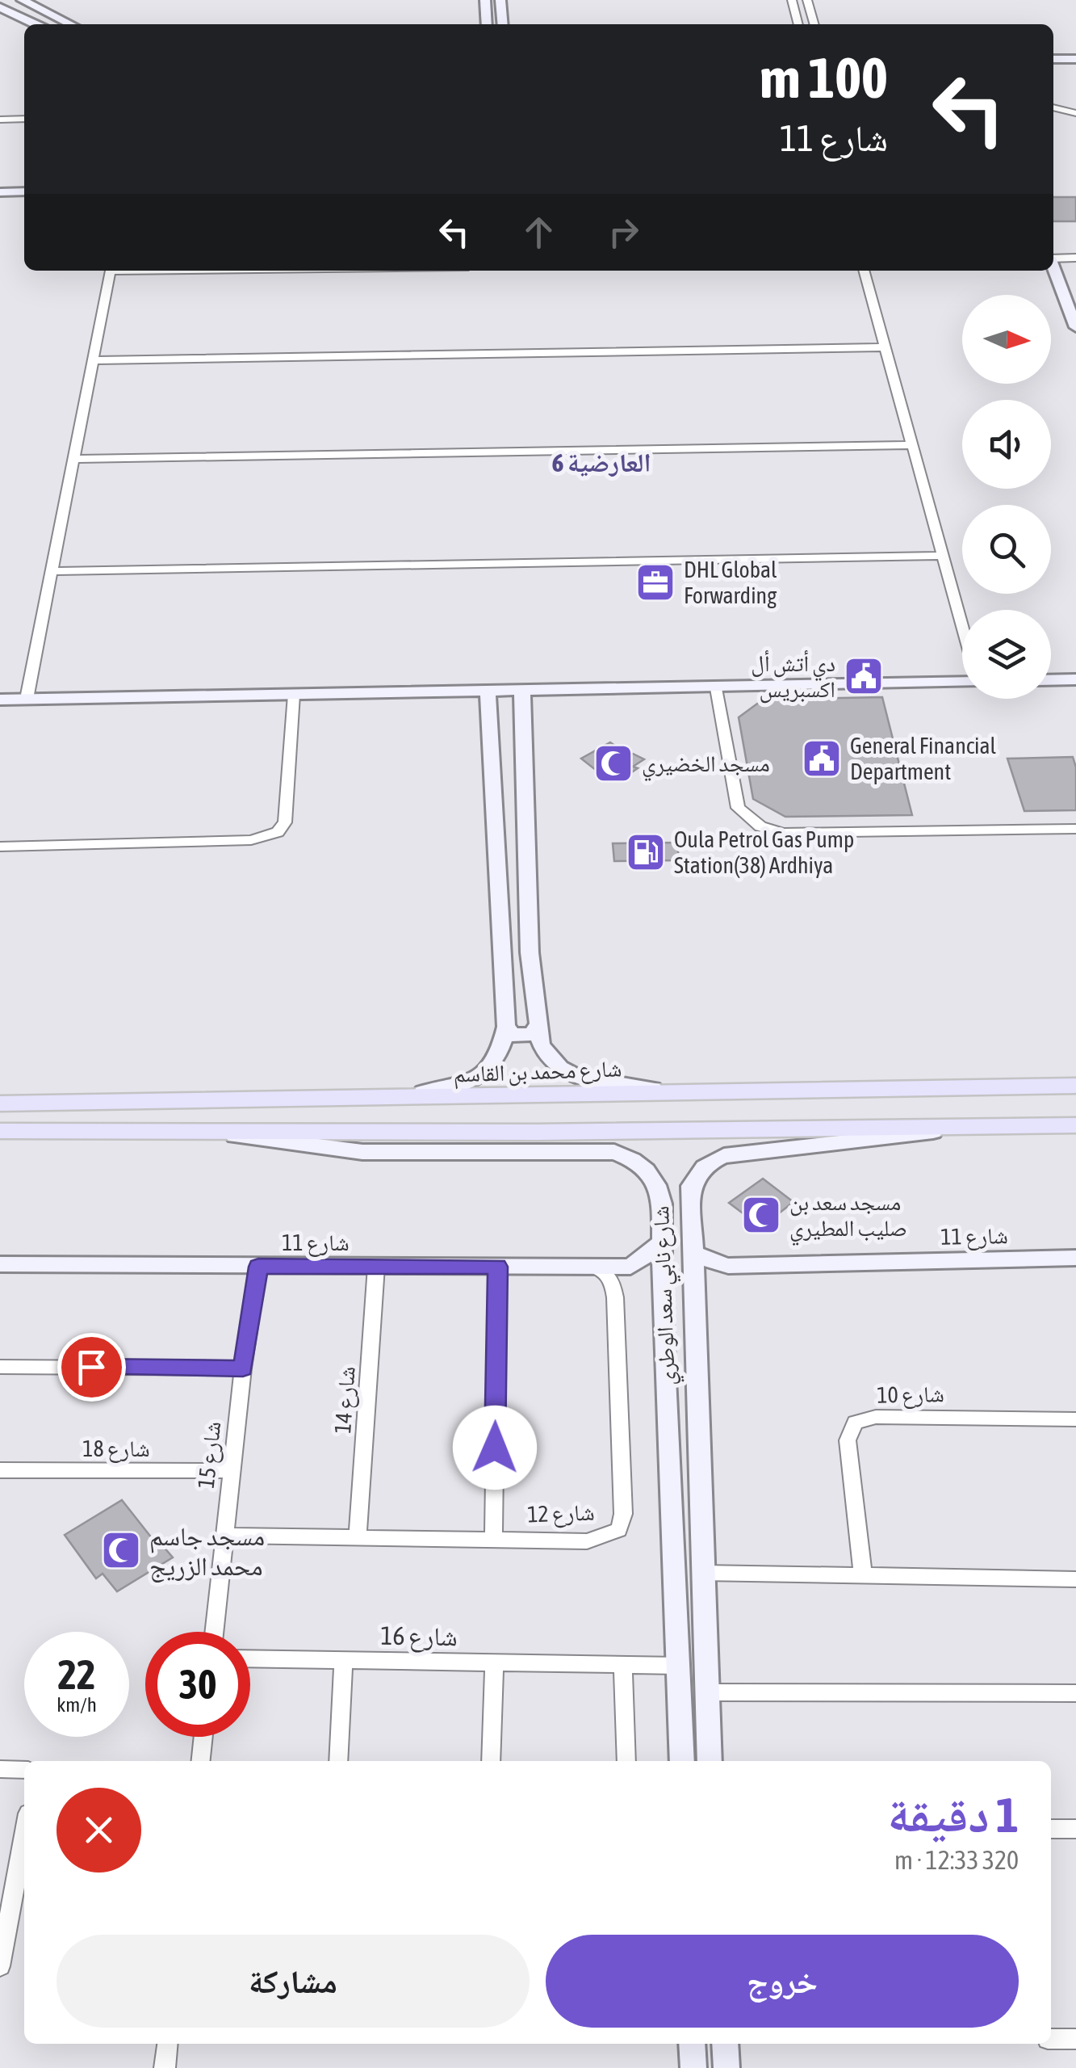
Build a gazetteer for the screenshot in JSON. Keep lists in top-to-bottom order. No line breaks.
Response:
{"streets":{"main road":["شارع محمد بن القاسم"],"street":["شارع 11","شارع نابي سعد الوطري","شارع 10","شارع 14","شارع 18","شارع 15","شارع 12","شارع 16"]},"crossings":[["شارع 11","شارع نابي سعد الوطري"],["شارع 11","شارع 14"],["شارع 11","شارع 15"],["شارع 11","شارع 12"],["شارع نابي سعد الوطري","شارع 16"],["شارع 14","شارع 12"],["شارع 18","شارع 15"],["شارع 15","شارع 12"]],"districts":["العارضية 6"],"places":{"office":["DHL Global Forwarding"],"public building":["دي أتش أل اكسبريس","General Financial Department"],"mosque":["مسجد الخضيري","مسجد سعد بن صليب المطيري","مسجد جاسم محمد الزريج"],"fuel station":["Oula Petrol Gas Pump Station(38) Ardhiya"]},"north":"right","page":{"turn":["100 m","شارع 11"],"speed":"22 km/h","limit":"30","heading":["1 دقيقة","320 m · 12:33"],"buttons":["خروج","مشاركة"]}}
